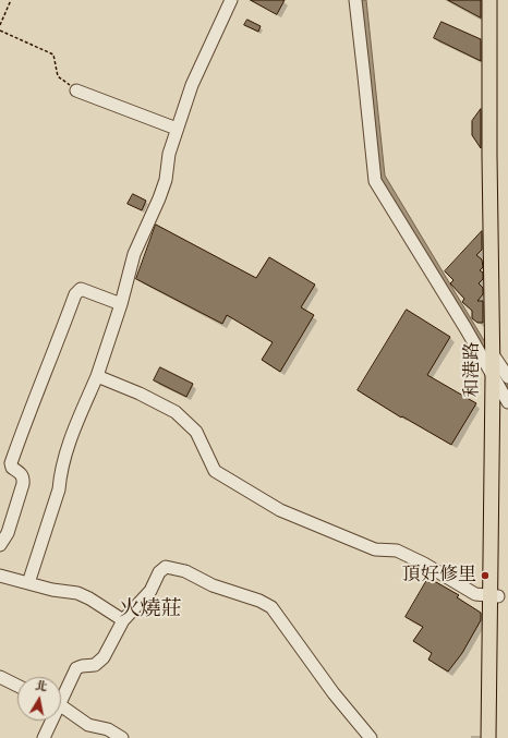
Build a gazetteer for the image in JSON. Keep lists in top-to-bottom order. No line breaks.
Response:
{"streets":{"main road":["和港路"]},"districts":["火燒莊"],"places":["頂好修里"],"north":"top"}
